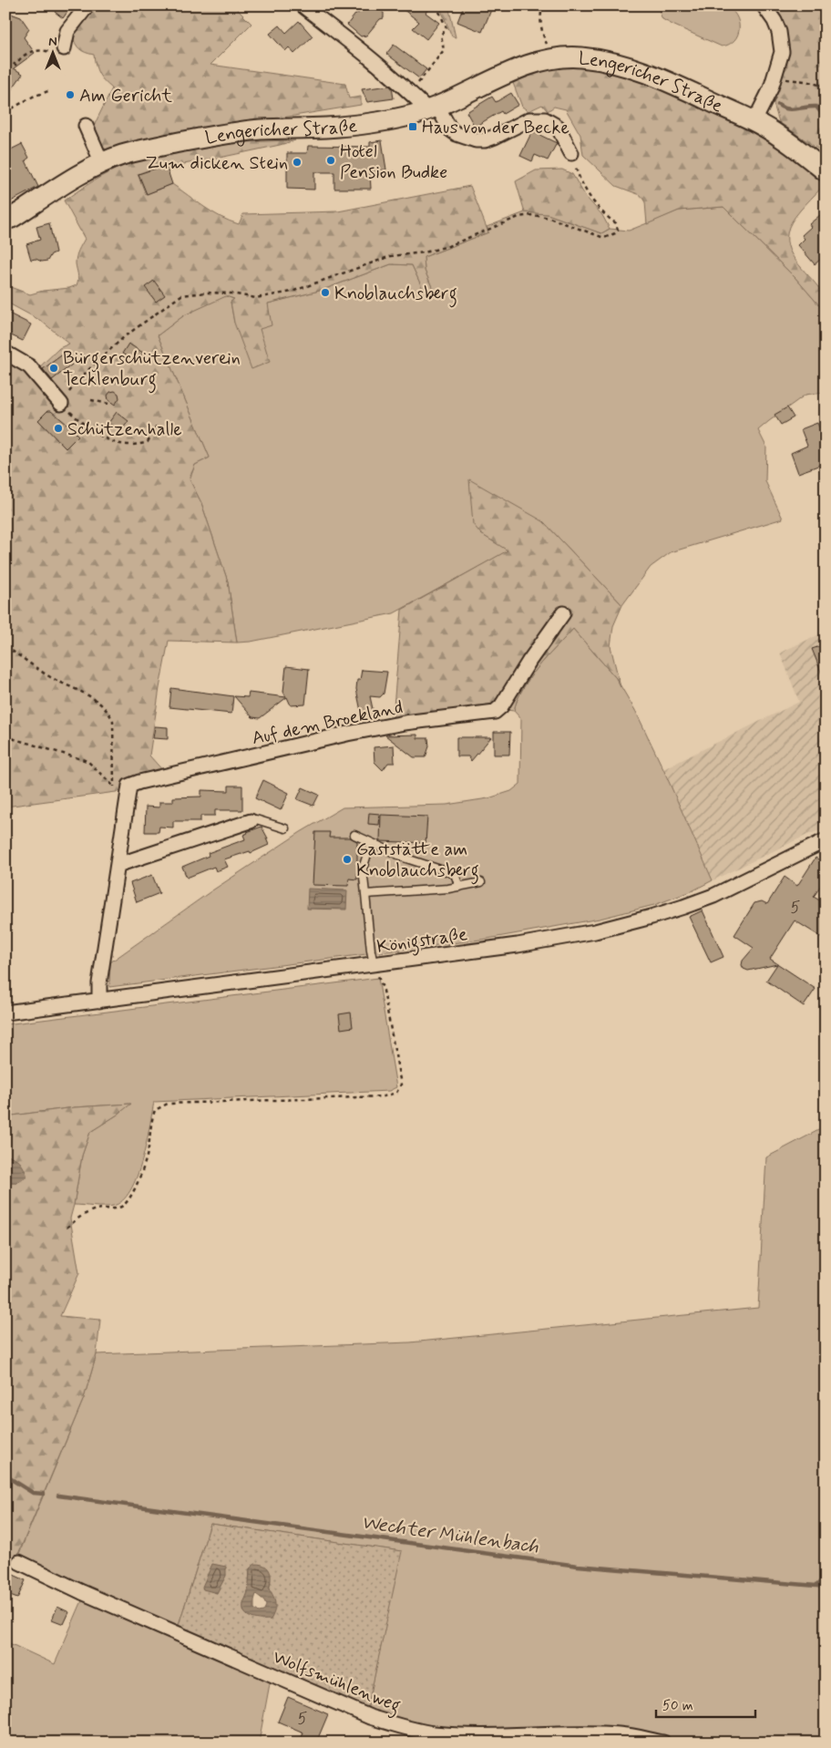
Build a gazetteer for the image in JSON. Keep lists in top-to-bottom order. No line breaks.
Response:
{"streets":{"main road":["Lengericher Straße"],"street":["Auf dem Broekland","Königstraße","Wolfsmühlenweg"]},"crossings":[["Auf dem Broekland","Königstraße"]],"water":["Wechter Mühlenbach"],"places":{"other":["Am Gericht","Hotel Pension Budke","Zum dicken Stein","Knoblauchsberg","Bürgerschützenverein Tecklenburg","Schützenhalle","Gaststätte am Knoblauchsberg"],"transit":["Haus von der Becke"]},"house_numbers":["5","5"],"scale_bar":"50 m","north":"top"}
